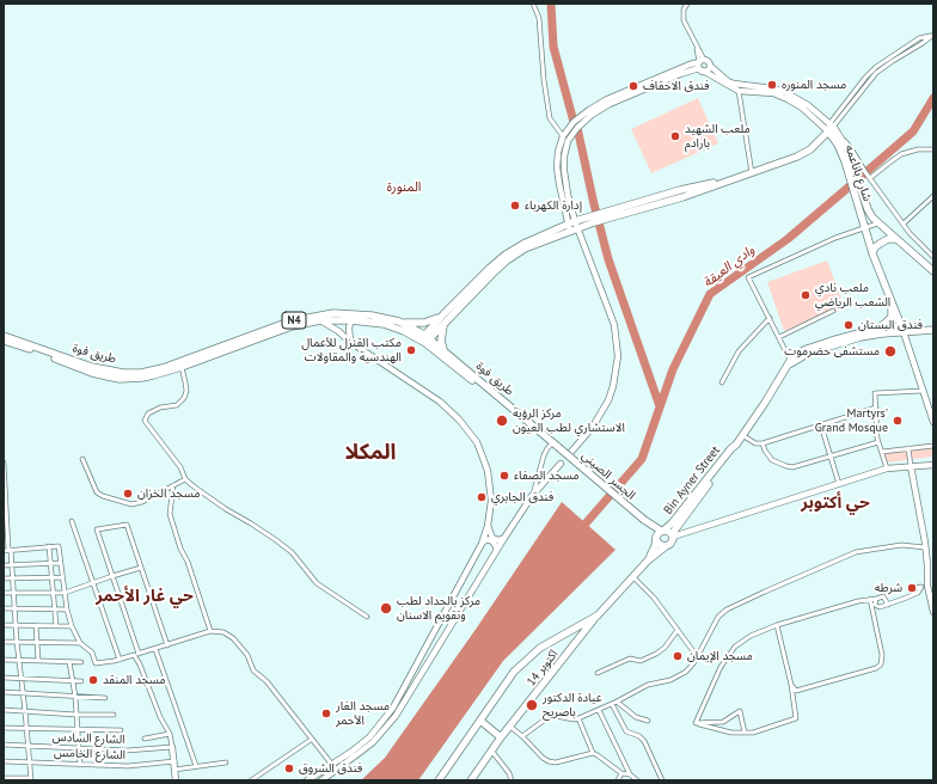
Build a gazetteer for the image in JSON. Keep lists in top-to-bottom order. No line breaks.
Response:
{"streets":{"highway":["شارع باناعمه","N4","طريق فوة","الجسر الصيني","Bin Ayner Street","14 اكتوبر"],"street":["الشارع السادس","الشارع الخامس"]},"crossings":[["شارع باناعمه","Bin Ayner Street"],["طريق فوة","الجسر الصيني"],["الجسر الصيني","Bin Ayner Street"]],"districts":["المنورة","المكلا","حي أكتوبر","حي غار الأحمر"],"water":["وادي العيقة"],"places":["مسجد المنوره","فندق الاحقاف","ملعب الشهيد بارادم","إدارة الكهرباء","ملعب نادي الشعب الرياضي","فندق البستان","مكتب القنزل للأعمال الهندسية والمقاولات","مستشفى حضرموت","مركز الرؤية الاستشاري لطب العيون","Martyrs' Grand Mosque","مسجد الصفاء","مسجد الخزان","فندق الجابري","شرطه","مركز بالحداد لطب وتقويم الاسنان","مسجد الإيمان","مسجد المنقد","عيادة الدكتور باصريح","مسجد الغار الأحمر","فندق الشروق"]}
